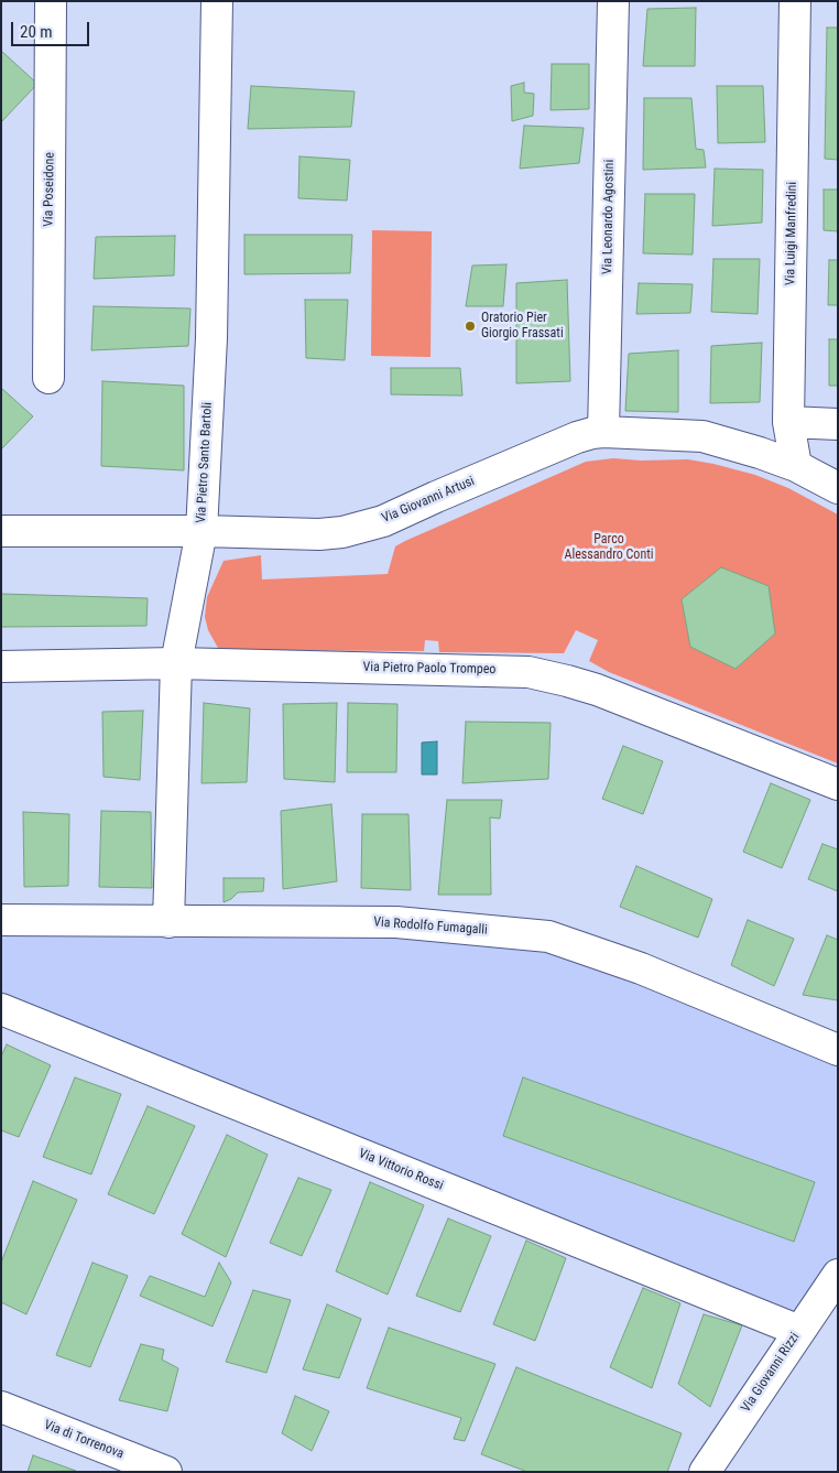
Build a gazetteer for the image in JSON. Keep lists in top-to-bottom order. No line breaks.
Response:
{"streets":{"street":["Via Poseidone","Via Leonardo Agostini","Via Luigi Manfredini","Via Pietro Santo Bartoli","Via Giovanni Artusi","Via Pietro Paolo Trompeo","Via Rodolfo Fumagalli","Via Vittorio Rossi","Via Giovanni Rizzi","Via di Torrenova"]},"crossings":[["Via Leonardo Agostini","Via Giovanni Artusi"],["Via Luigi Manfredini","Via Giovanni Artusi"],["Via Pietro Santo Bartoli","Via Giovanni Artusi"],["Via Pietro Santo Bartoli","Via Pietro Paolo Trompeo"],["Via Pietro Santo Bartoli","Via Rodolfo Fumagalli"],["Via Vittorio Rossi","Via Giovanni Rizzi"]],"parks":["Parco Alessandro Conti"],"places":["Oratorio Pier Giorgio Frassati"],"scale_bar":"20 m"}
